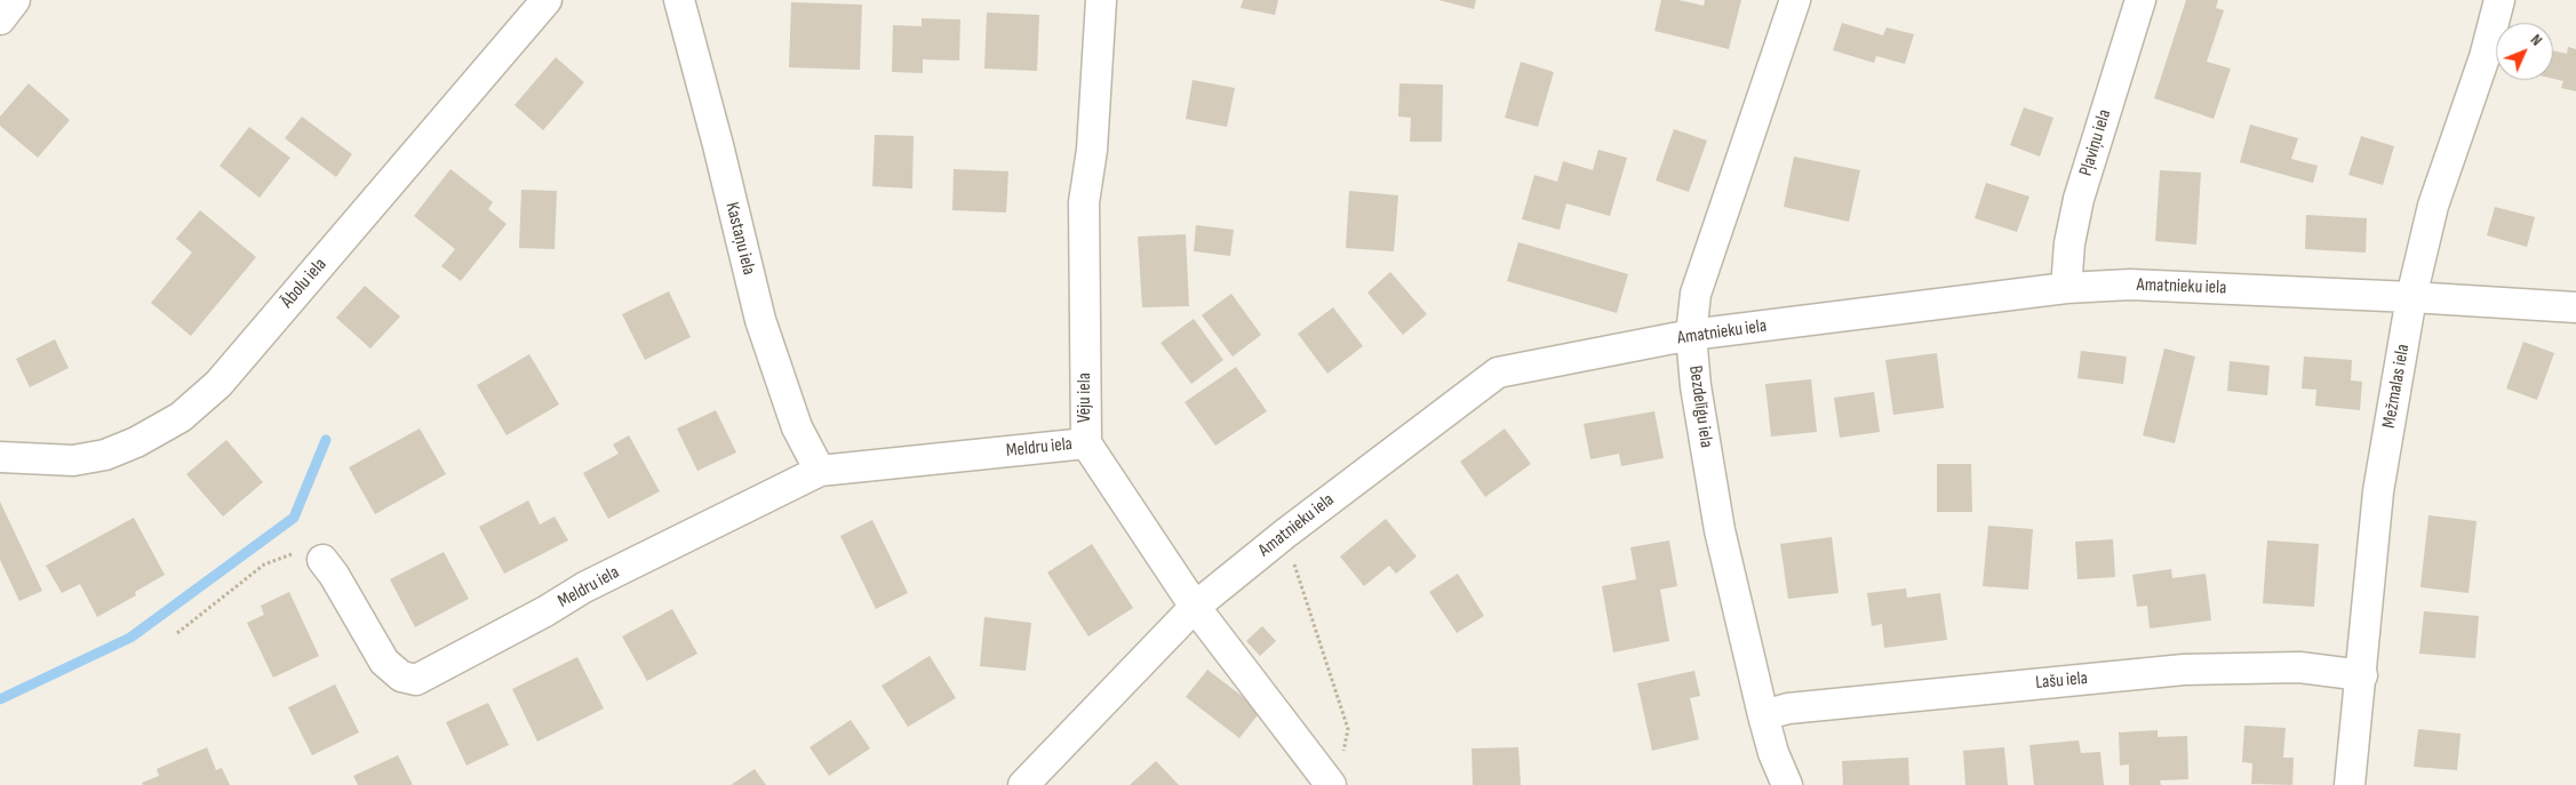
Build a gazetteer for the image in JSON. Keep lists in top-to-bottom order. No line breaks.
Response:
{"streets":{"street":["Pļaviņu iela","Kastaņu iela","Ābolu iela","Amatnieku iela","Mežmalas iela","Vēju iela","Bezdelīgu iela","Meldru iela","Lašu iela"]},"crossings":[["Pļaviņu iela","Amatnieku iela"],["Kastaņu iela","Meldru iela"],["Amatnieku iela","Mežmalas iela"],["Amatnieku iela","Vēju iela"],["Amatnieku iela","Bezdelīgu iela"],["Mežmalas iela","Lašu iela"],["Vēju iela","Meldru iela"],["Bezdelīgu iela","Lašu iela"]],"north":"top right"}
